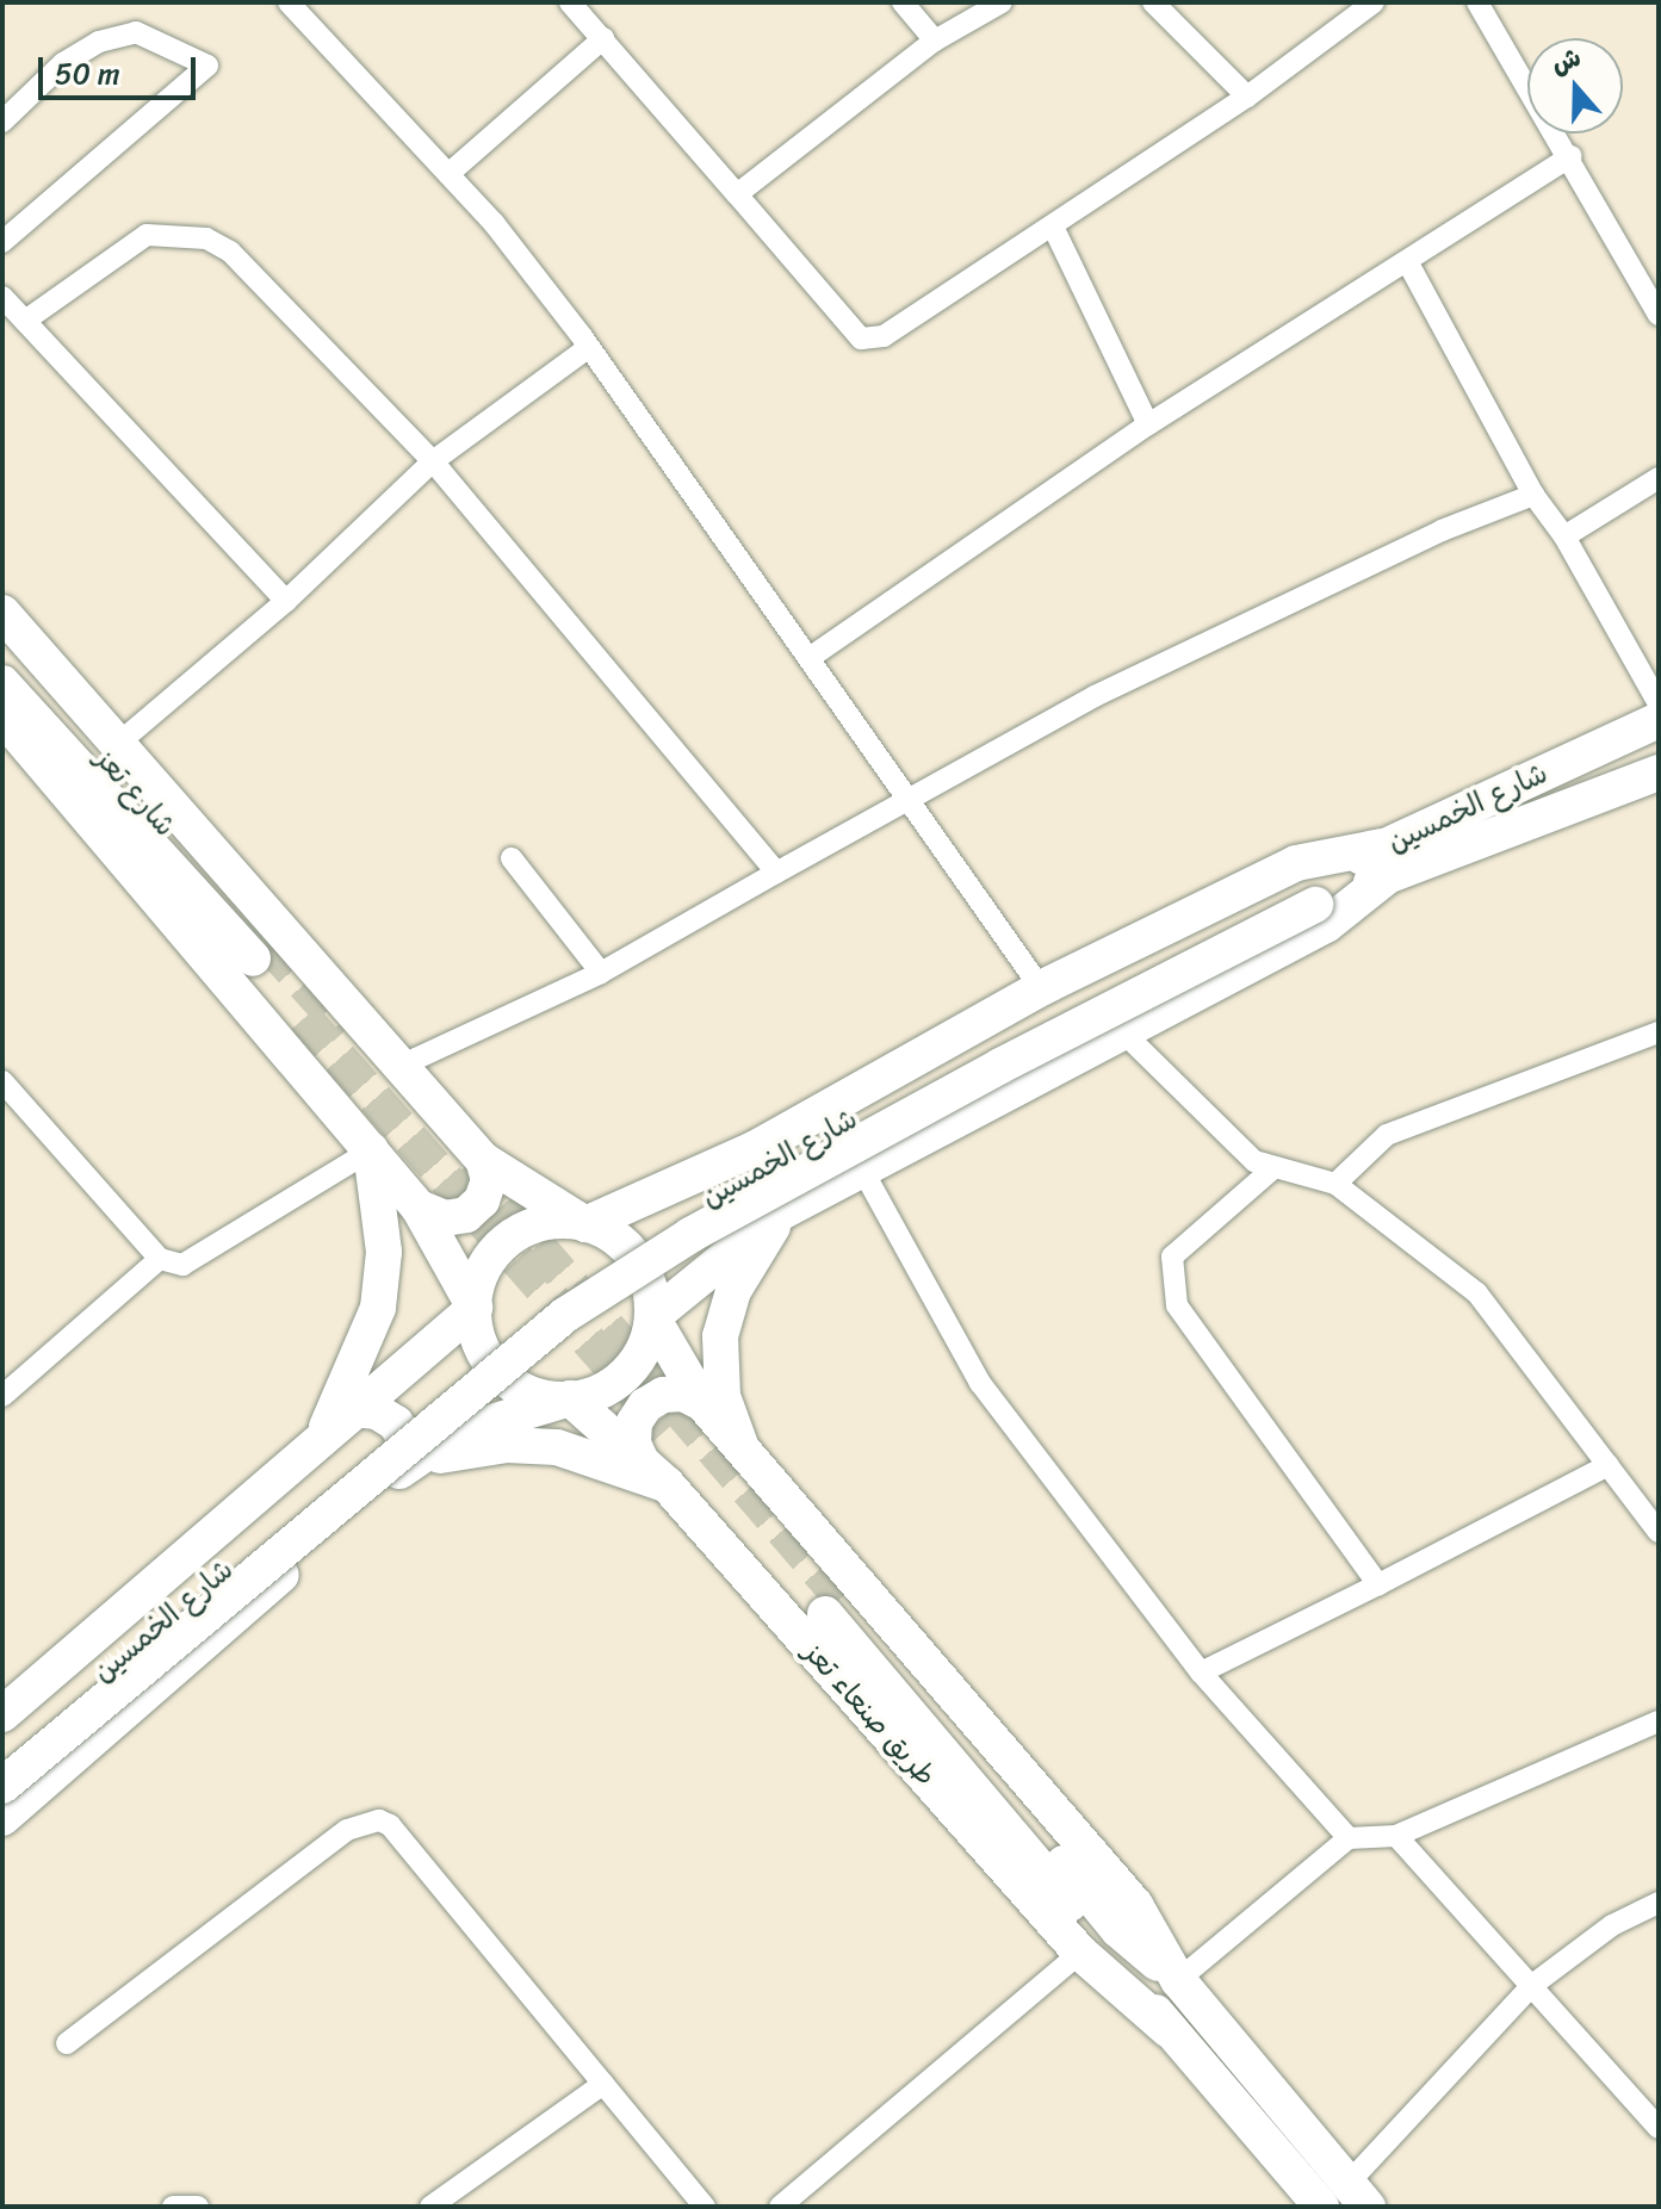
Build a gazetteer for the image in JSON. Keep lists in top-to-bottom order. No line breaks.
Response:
{"streets":{"main road":["شارع تعز","شارع الخمسين","طريق صنعاء تعز"]},"crossings":[["شارع الخمسين","طريق صنعاء تعز"]],"scale_bar":"50 m","north":"top"}
